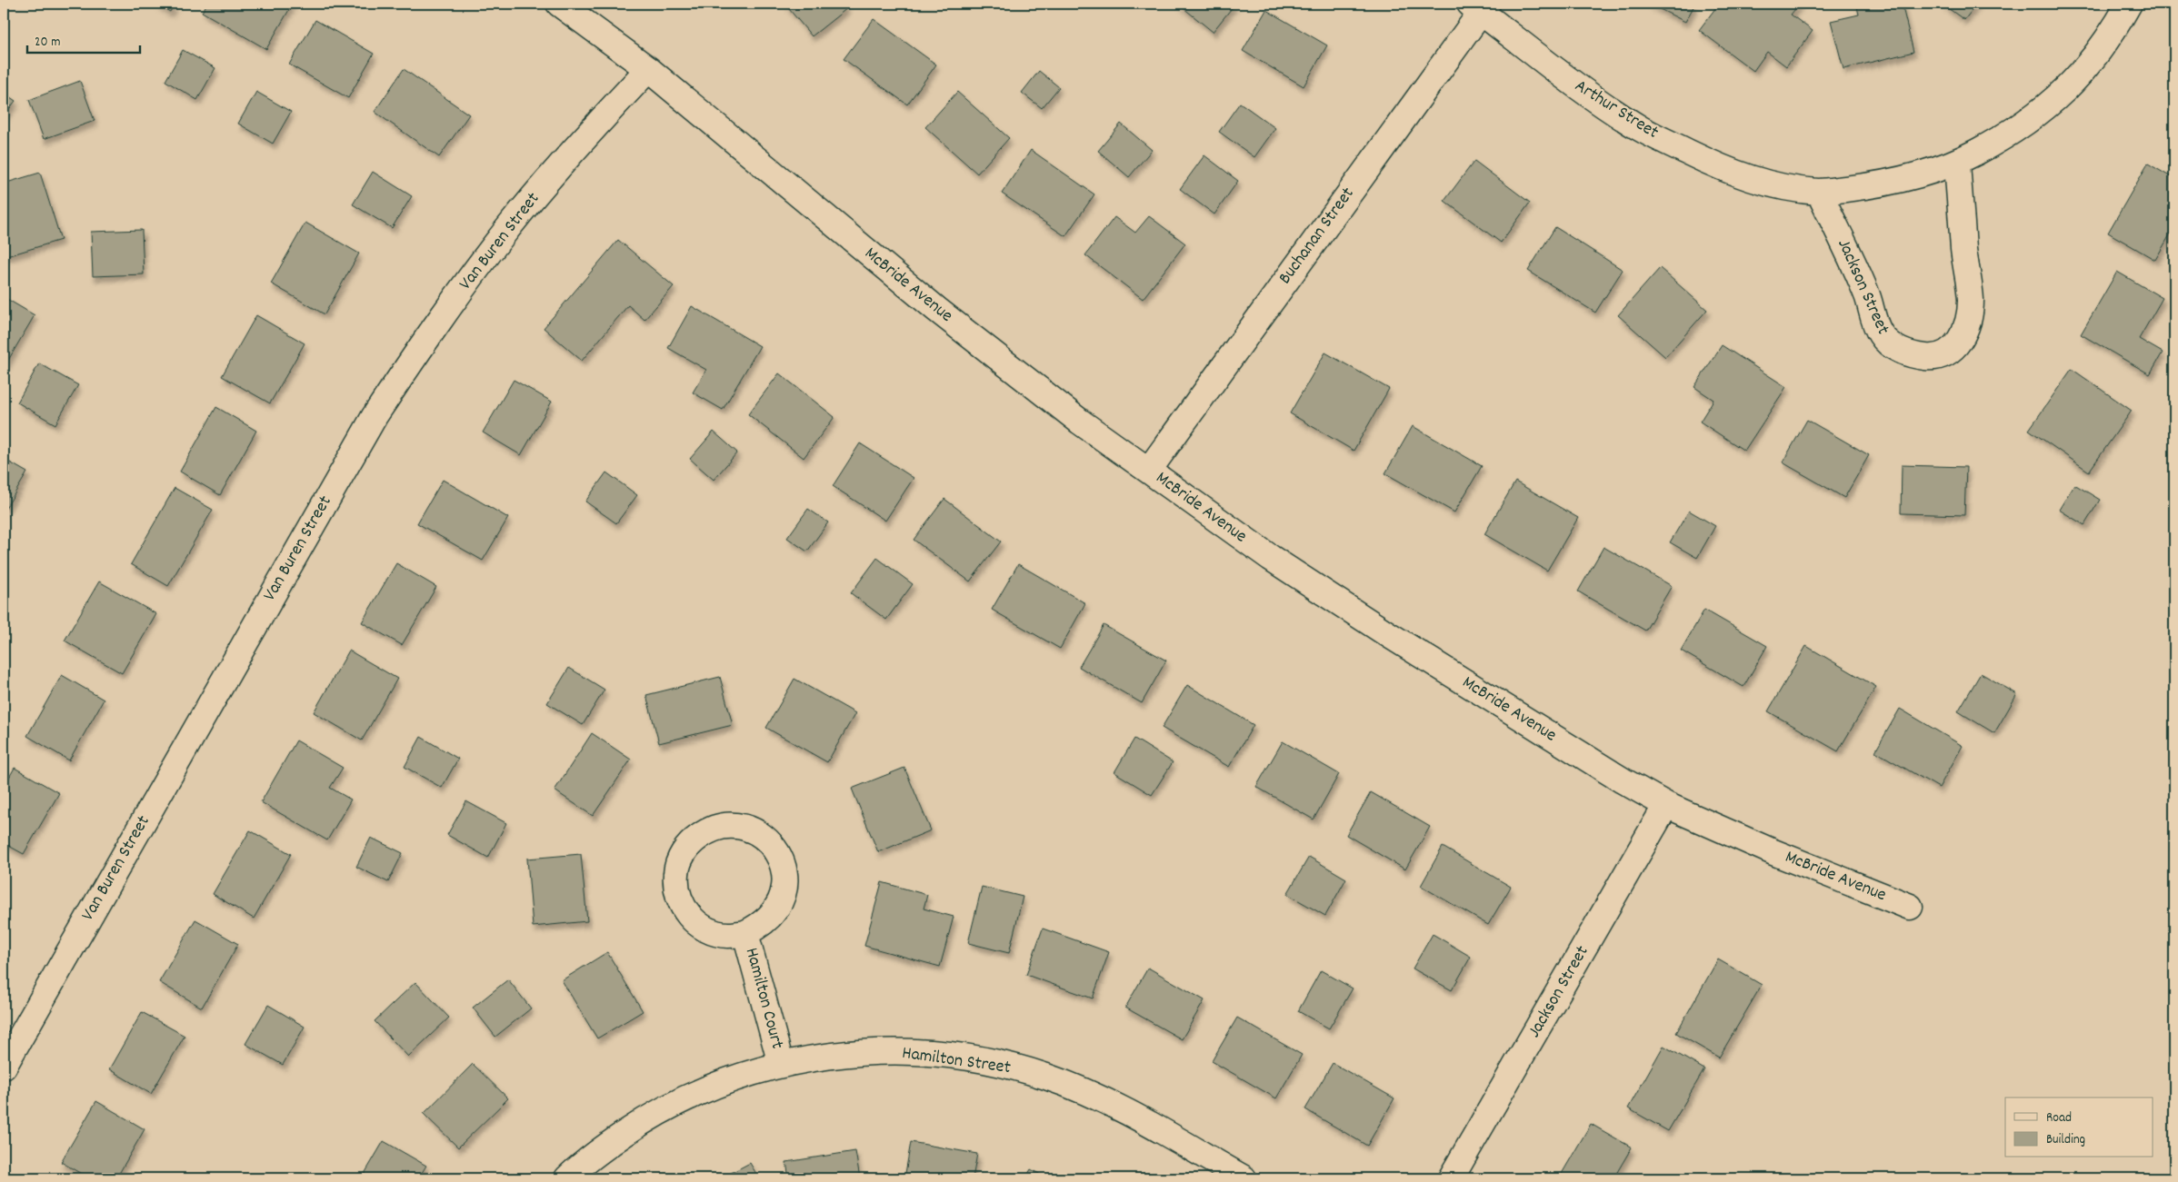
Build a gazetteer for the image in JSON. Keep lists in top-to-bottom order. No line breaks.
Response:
{"streets":{"street":["Arthur Street","Buchanan Street","Van Buren Street","McBride Avenue","Jackson Street","Hamilton Court","Hamilton Street"]},"crossings":[["Arthur Street","Buchanan Street"],["Arthur Street","Jackson Street"],["Buchanan Street","McBride Avenue"],["Van Buren Street","McBride Avenue"],["McBride Avenue","Jackson Street"],["Hamilton Court","Hamilton Street"]],"legend":["Road","Building"],"scale_bar":"20 m"}
